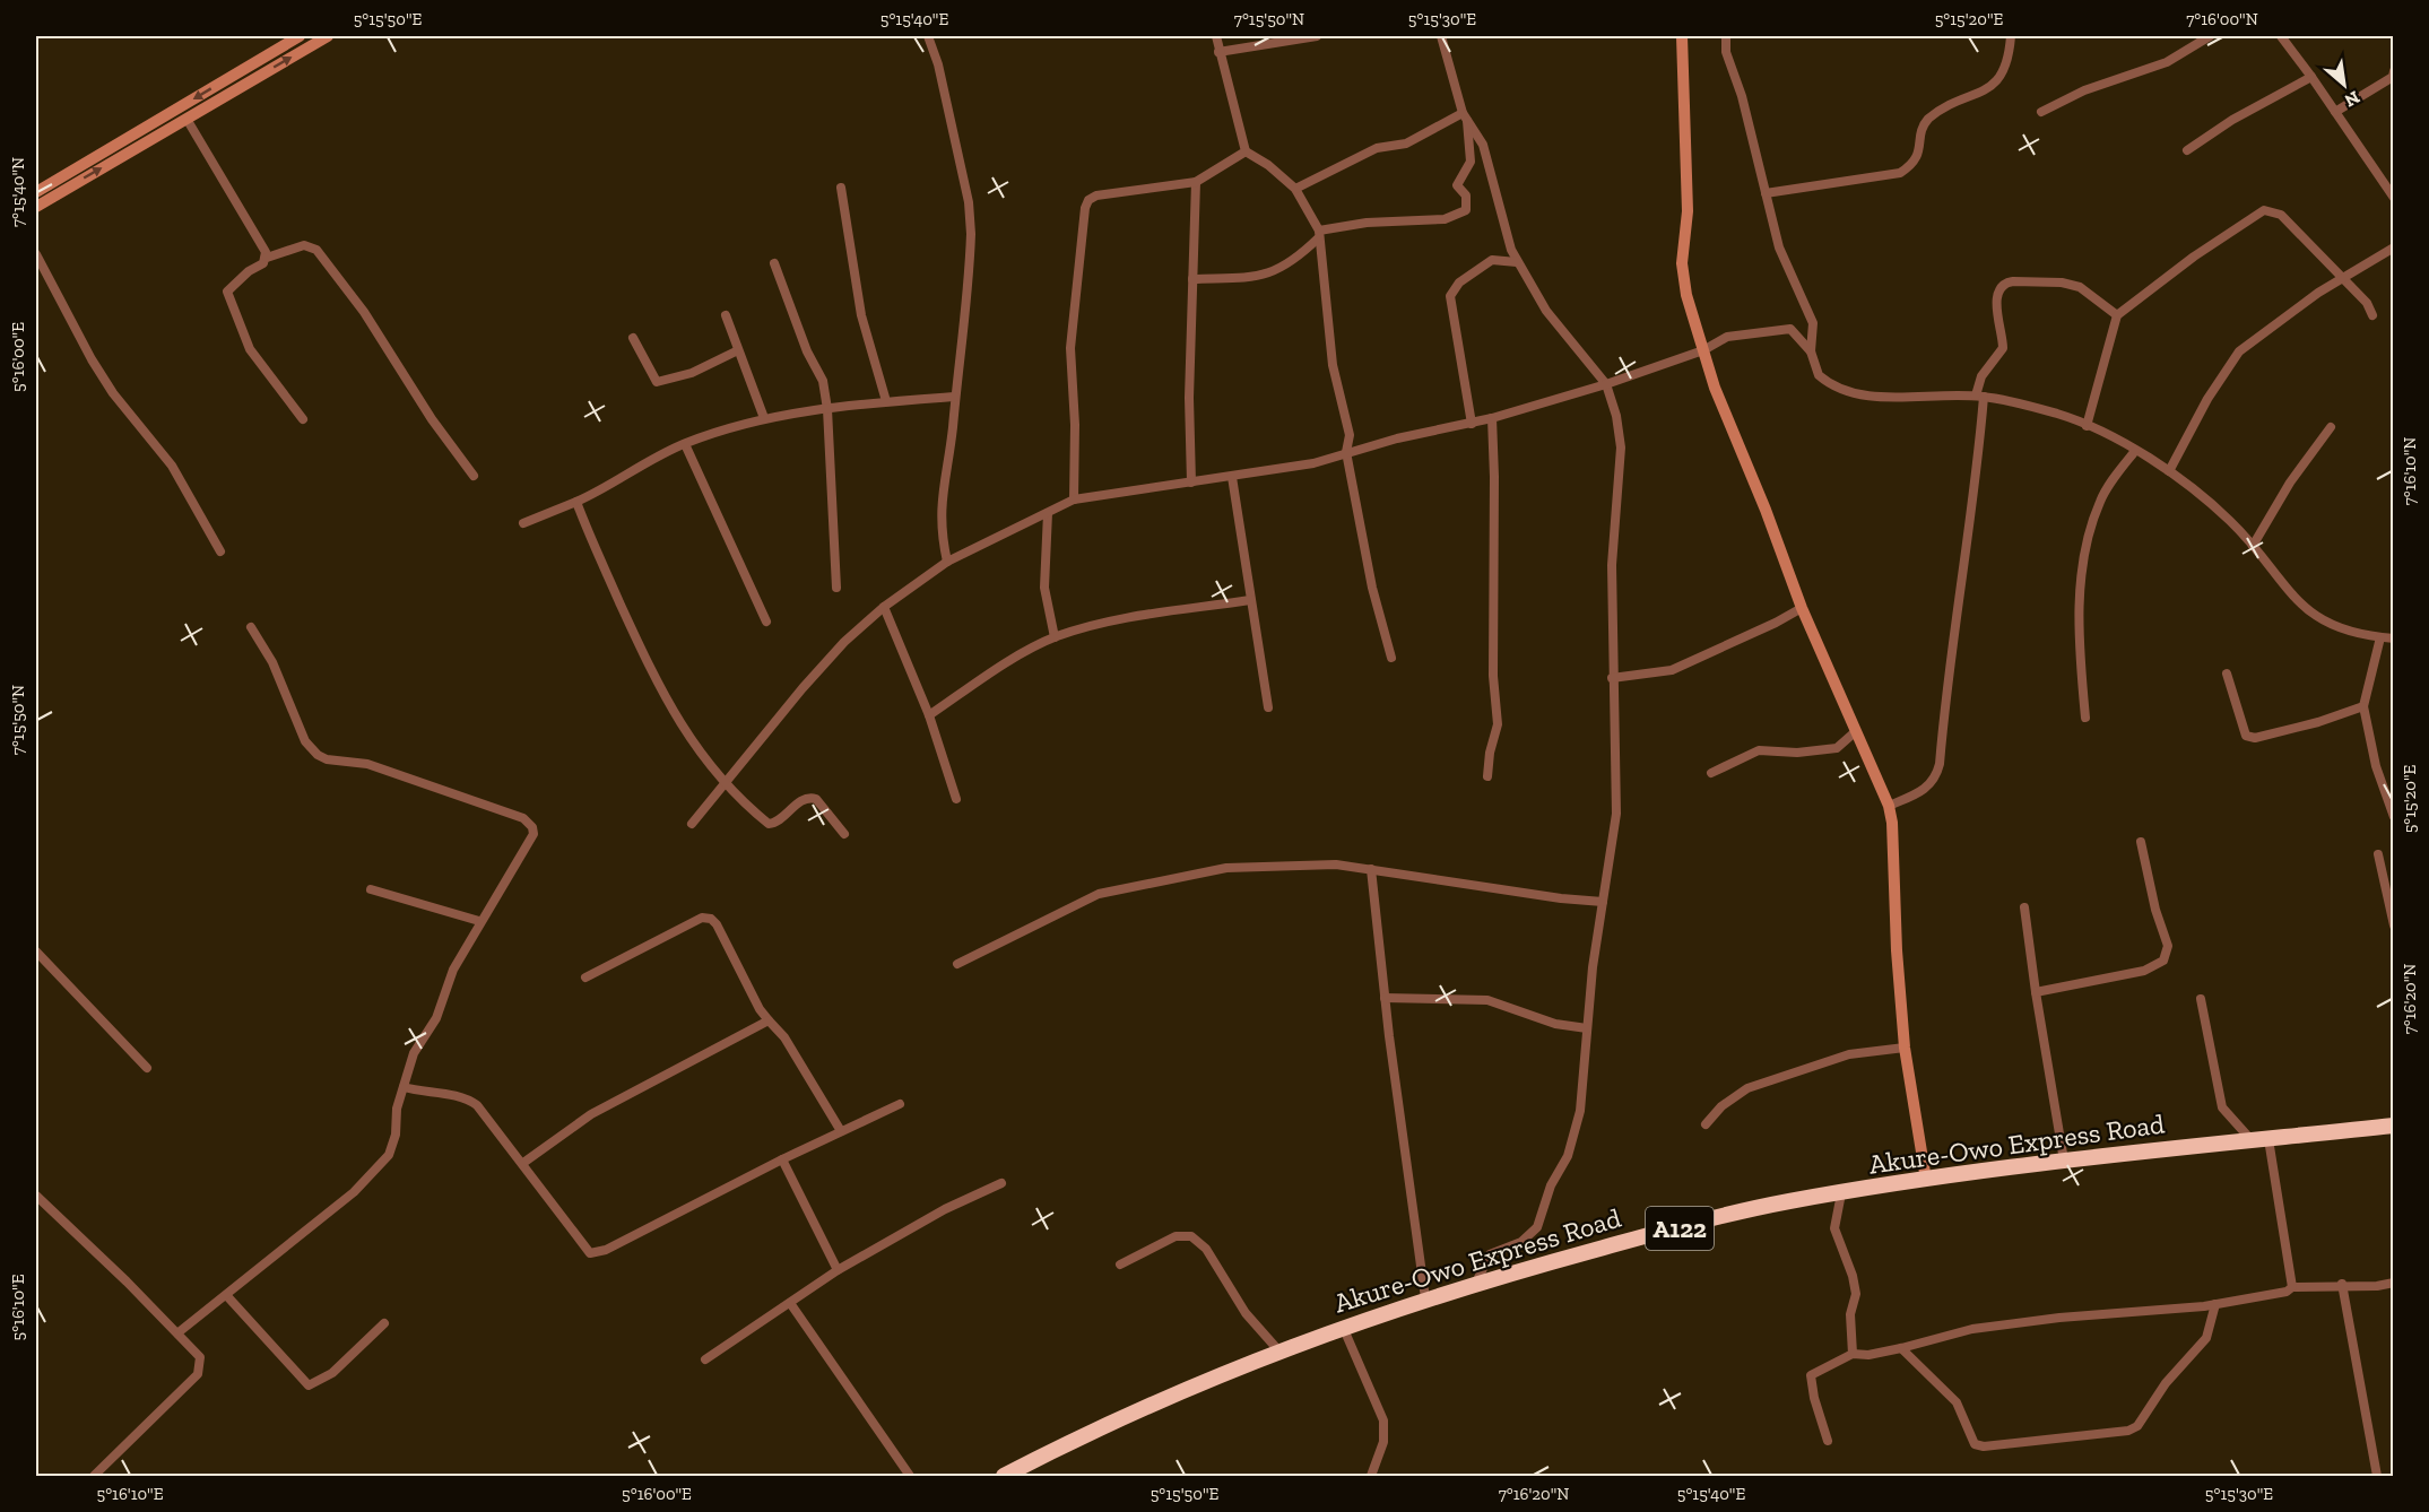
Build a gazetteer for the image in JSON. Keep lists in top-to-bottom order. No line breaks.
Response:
{"streets":{"highway":["Akure-Owo Express Road","A122"]},"north":"bottom right","coordinates":["5°15'50\"E","5°15'40\"E","7°15'50\"N","5°15'30\"E","5°15'20\"E","7°16'00\"N","7°15'40\"N","5°16'00\"E","7°16'10\"N","7°16'20\"N","5°16'10\"E"]}
